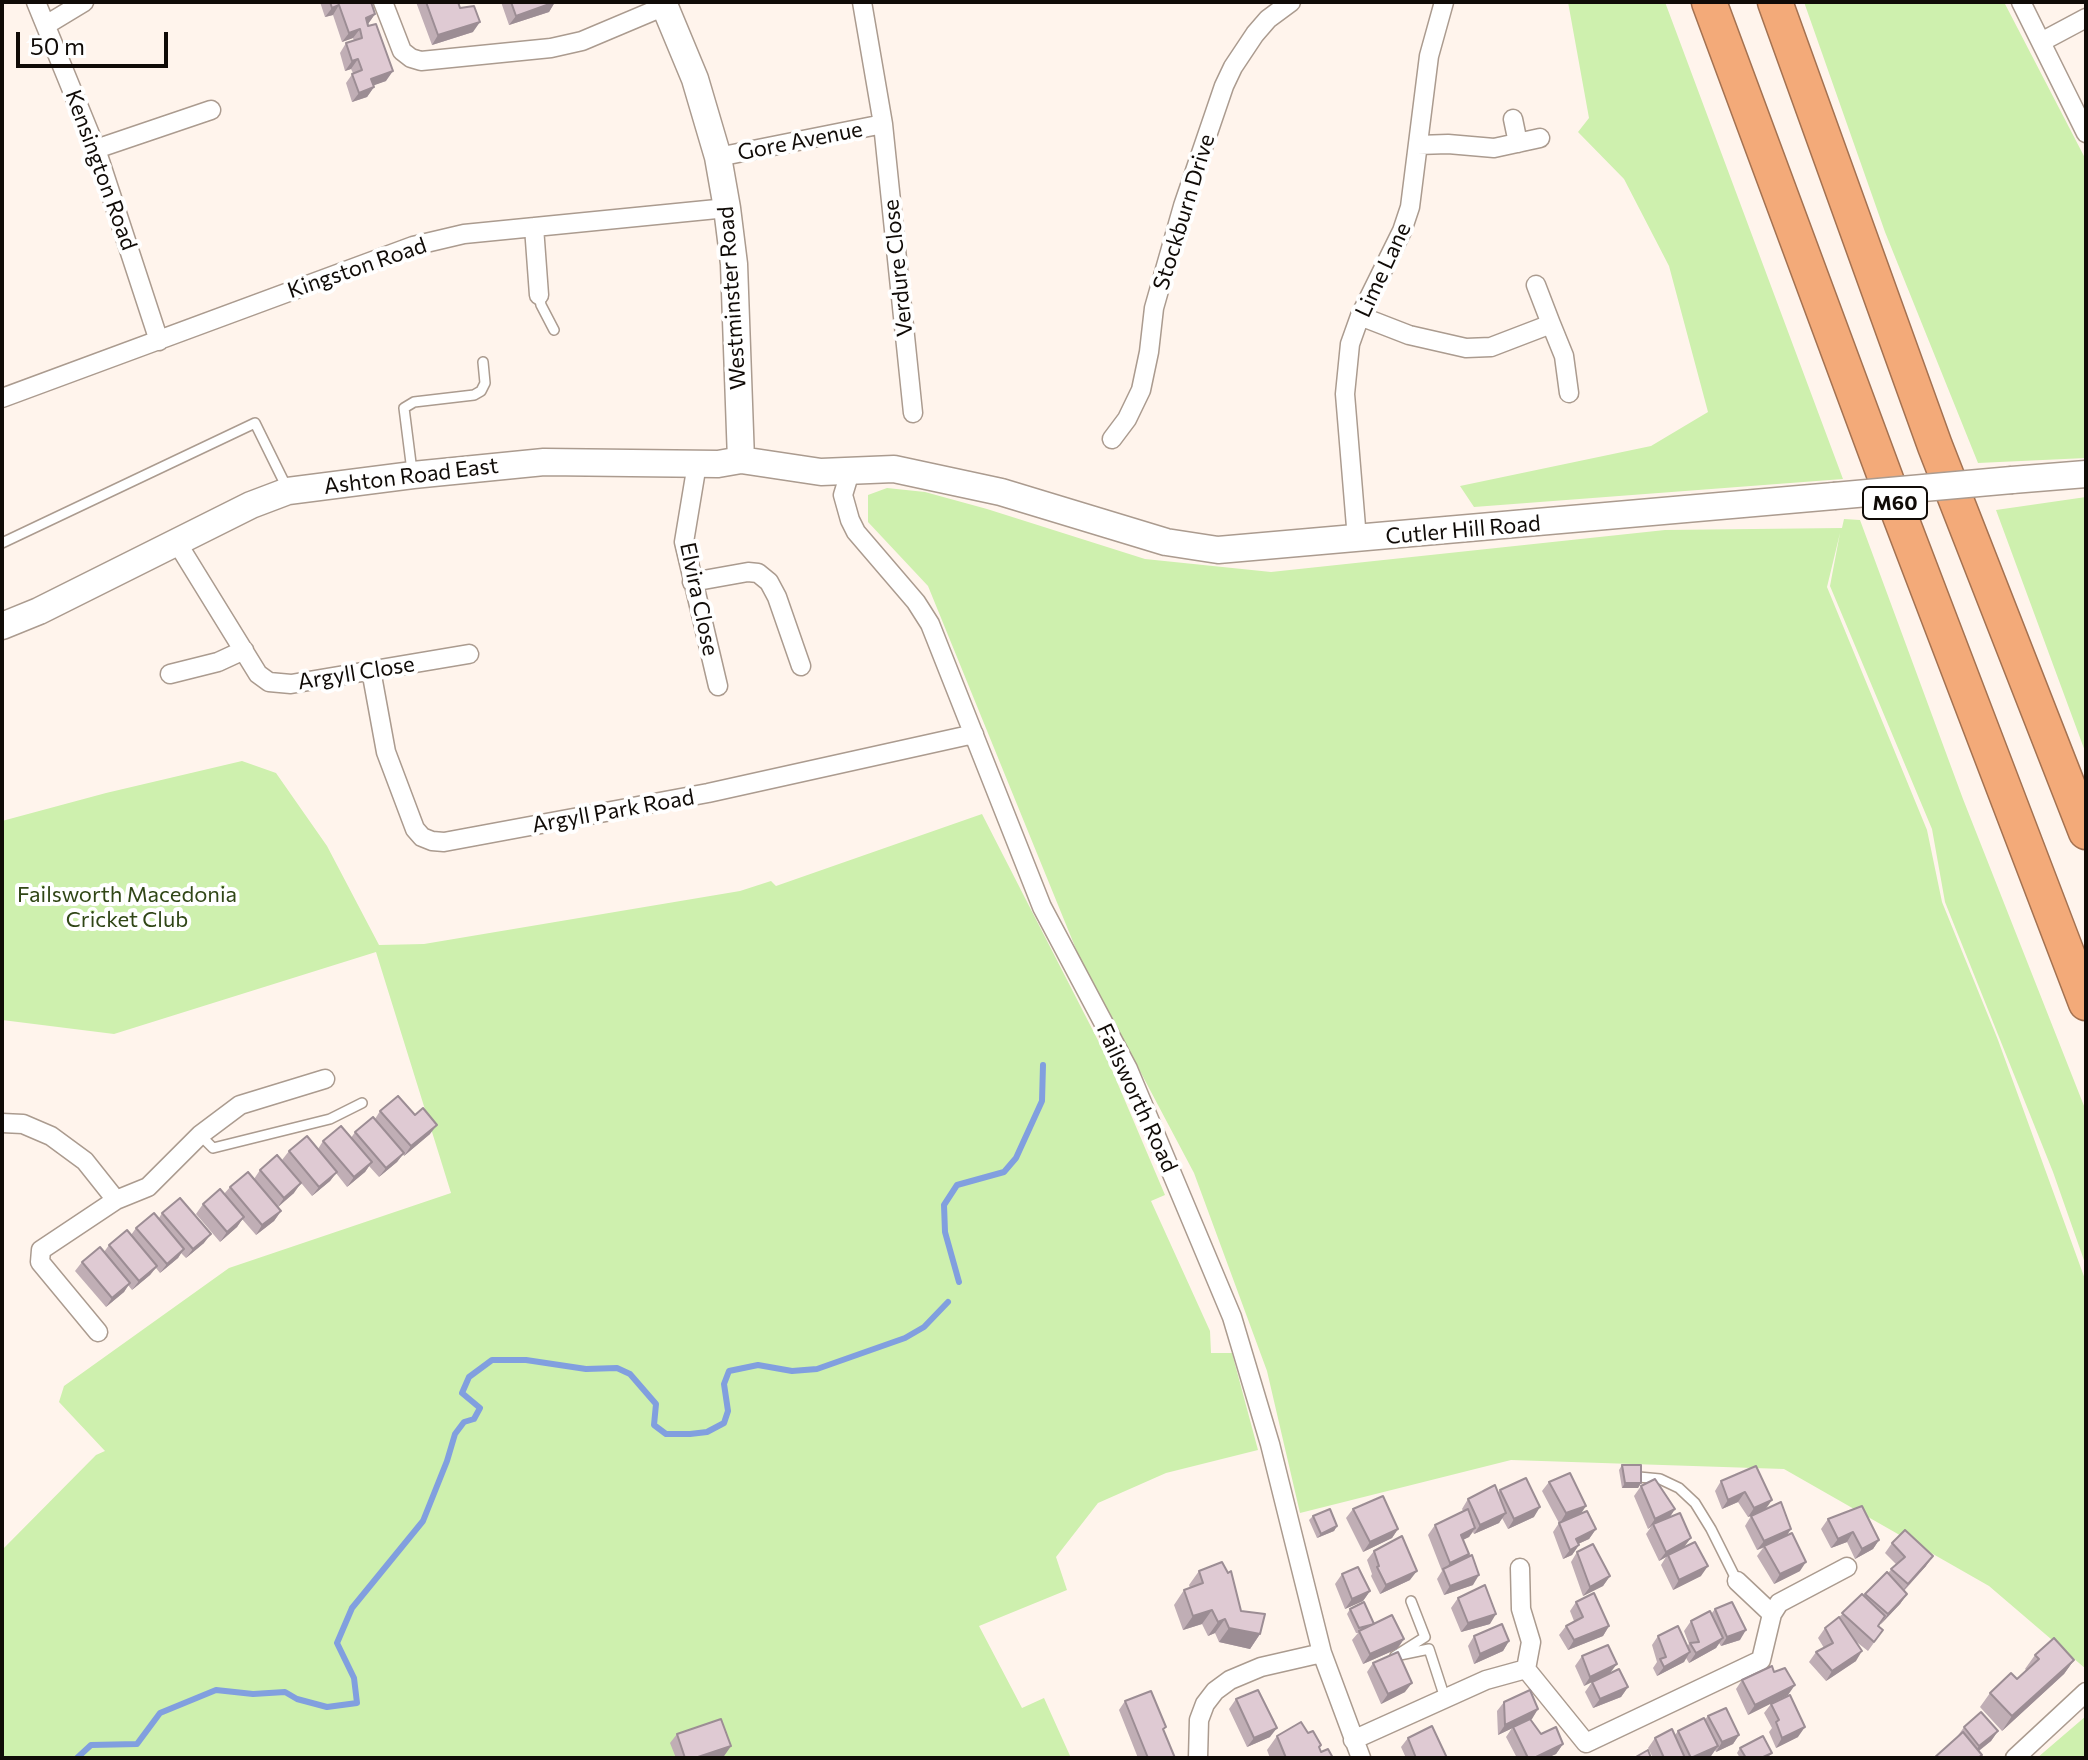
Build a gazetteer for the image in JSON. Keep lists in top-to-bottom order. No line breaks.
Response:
{"streets":{"highway":["M60"],"street":["Gore Avenue","Kensington Road","Stockburn Drive","Kingston Road","Verdure Close","Lime Lane","Westminster Road","Ashton Road East","Cutler Hill Road","Elvira Close","Argyll Close","Argyll Park Road","Failsworth Road"]},"crossings":[["Gore Avenue","Verdure Close"],["Gore Avenue","Westminster Road"],["Kensington Road","Kingston Road"],["Kingston Road","Westminster Road"],["Lime Lane","Cutler Hill Road"],["Westminster Road","Ashton Road East"],["Ashton Road East","Cutler Hill Road"],["Ashton Road East","Elvira Close"],["Ashton Road East","Argyll Close"],["Ashton Road East","Failsworth Road"],["Cutler Hill Road","Failsworth Road"],["Argyll Close","Argyll Park Road"],["Argyll Park Road","Failsworth Road"]],"parks":["Failsworth Macedonia Cricket Club"],"scale_bar":"50 m"}
